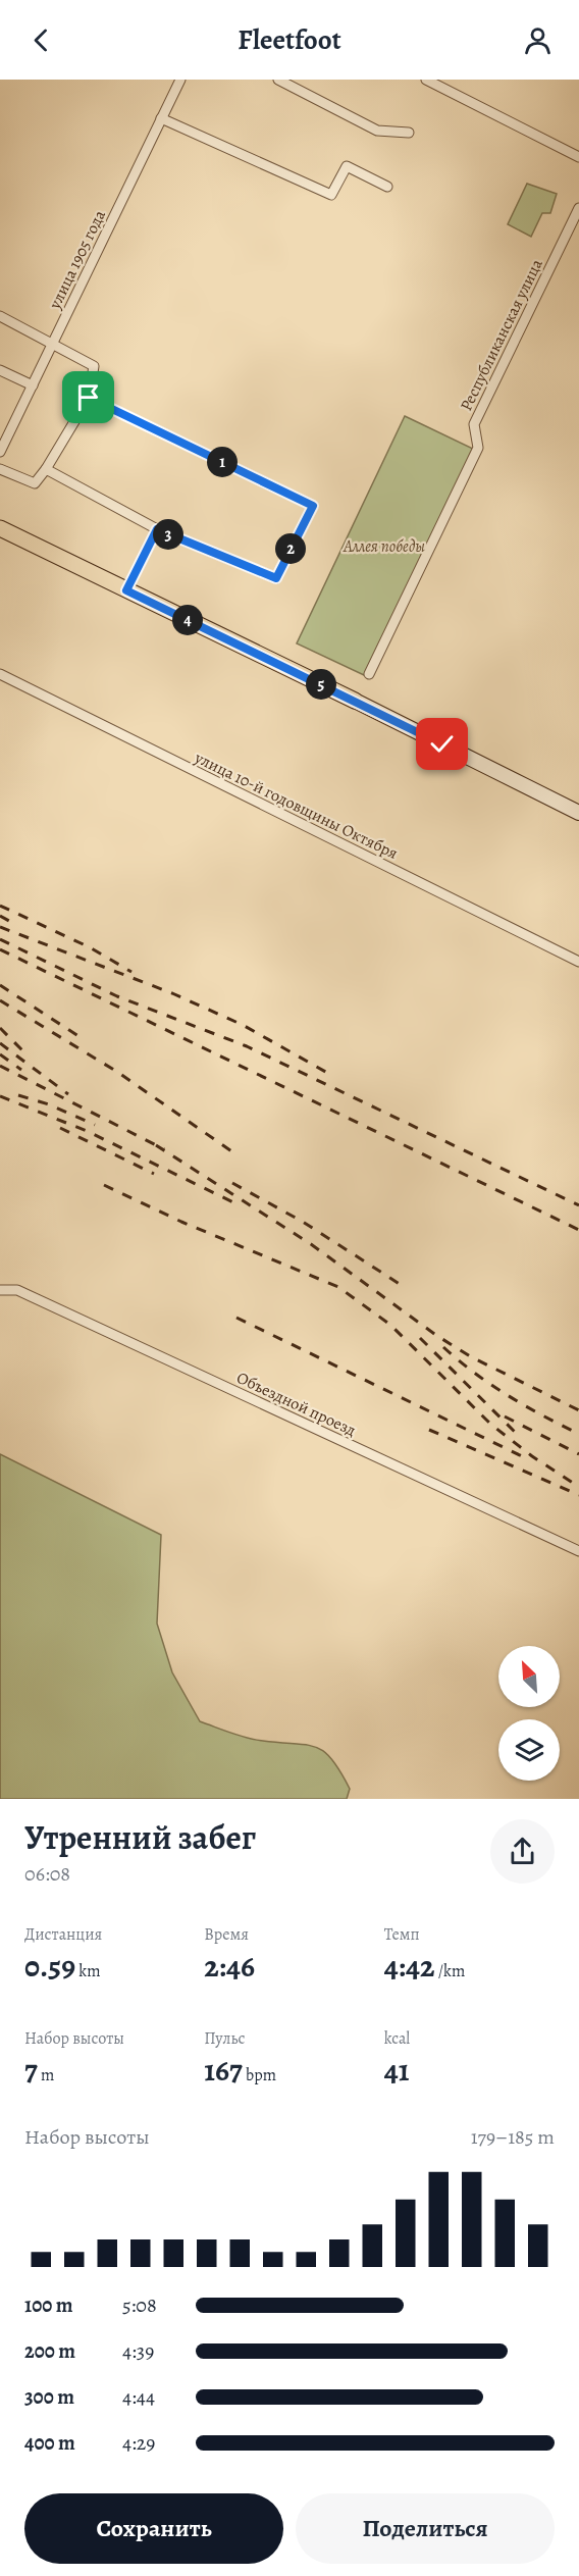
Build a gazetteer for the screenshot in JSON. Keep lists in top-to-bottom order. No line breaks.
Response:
{"streets":{"street":["улица 1905 года","Республиканская улица","улица 10-й годовщины Октября","Объездной проезд"]},"parks":["Аллея победы"],"north":"top left","page":{"header":"Fleetfoot","pins":["1","3","2","4","5"],"heading":["Утренний забег","06:08"],"stats":[["Дистанция","0.59 km"],["Время","2:46"],["Темп","4:42 /km"],["Набор высоты","7 m"],["Пульс","167 bpm"],["kcal","41"]],"chart":["Набор высоты","179–185 m"],"list":[{"name":"100 m","note":"5:08"},{"name":"200 m","note":"4:39"},{"name":"300 m","note":"4:44"},{"name":"400 m","note":"4:29"}],"buttons":["Сохранить","Поделиться"]}}
